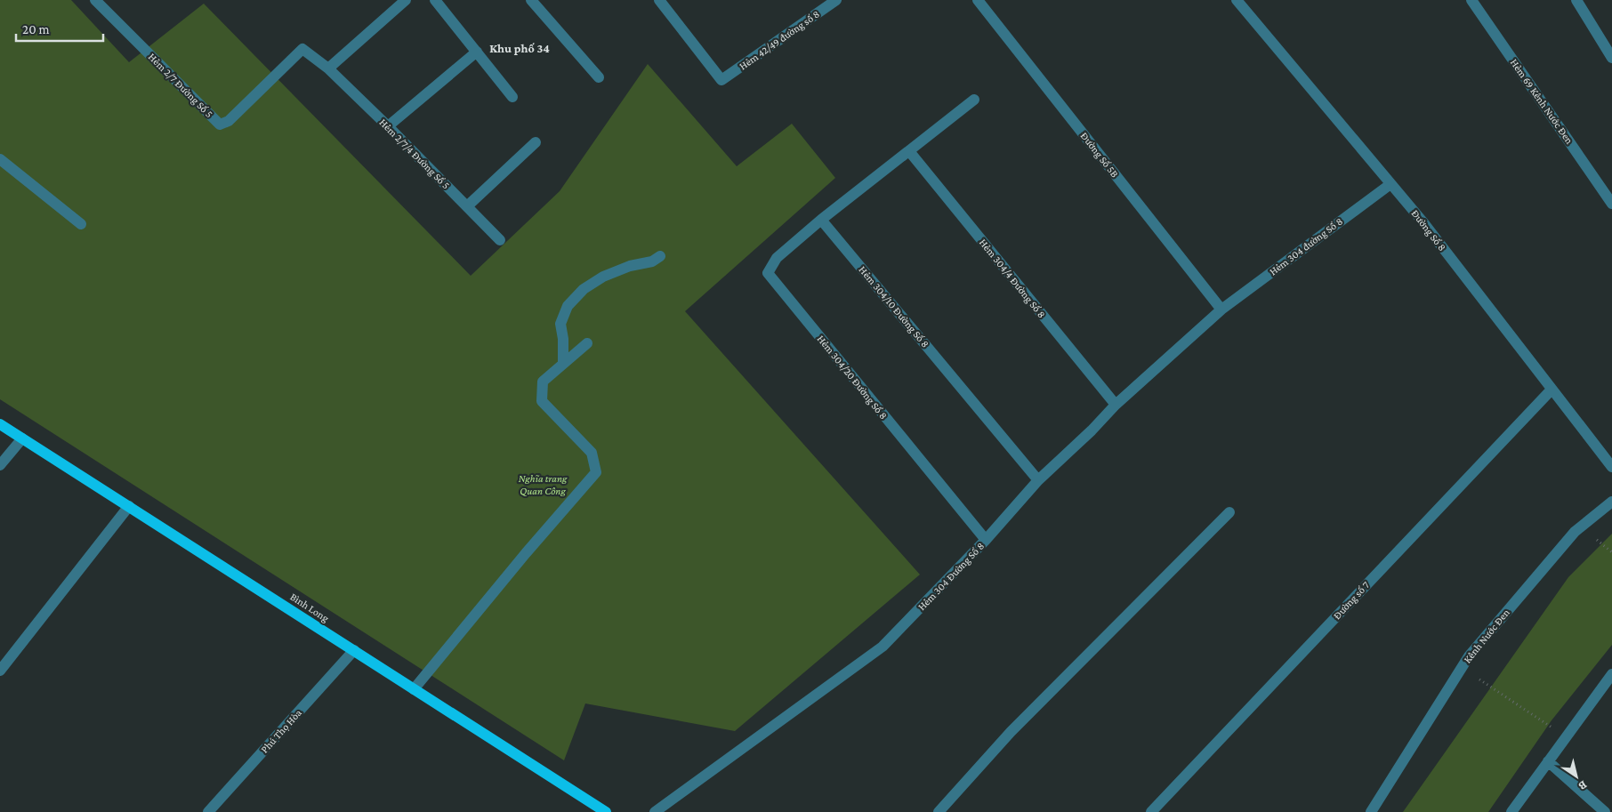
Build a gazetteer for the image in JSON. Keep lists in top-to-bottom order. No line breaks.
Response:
{"streets":{"main road":["Bình Long"],"street":["Hẻm 42/49 đường số 8","Hẻm 2/7 Đường Số 5","Hẻm 69 Kênh Nước Đen","Hẻm 2/7/4 Đường Số 5","Đường Số 5B","Đường Số 8","Hẻm 304 đường Số 8","Hẻm 304/4 Đường Số 8","Hẻm 304/10 Đường Số 8","Hẻm 304/20 Đường Số 8","Hẻm 304 Đường Số 8","Đường số 7","Kênh Nước Đen","Phú Thọ Hòa"]},"crossings":[["Hẻm 2/7 Đường Số 5","Hẻm 2/7/4 Đường Số 5"],["Đường Số 5B","Hẻm 304 đường Số 8"],["Đường Số 5B","Hẻm 304 Đường Số 8"],["Đường Số 8","Hẻm 304 đường Số 8"],["Đường Số 8","Đường số 7"],["Hẻm 304 đường Số 8","Hẻm 304 Đường Số 8"],["Hẻm 304/4 Đường Số 8","Hẻm 304 Đường Số 8"],["Hẻm 304/10 Đường Số 8","Hẻm 304/20 Đường Số 8"],["Hẻm 304/10 Đường Số 8","Hẻm 304 Đường Số 8"],["Hẻm 304/20 Đường Số 8","Hẻm 304 Đường Số 8"],["Bình Long","Phú Thọ Hòa"]],"districts":["Khu phố 34"],"parks":["Nghĩa trang Quan Công"],"scale_bar":"20 m","north":"bottom right"}
